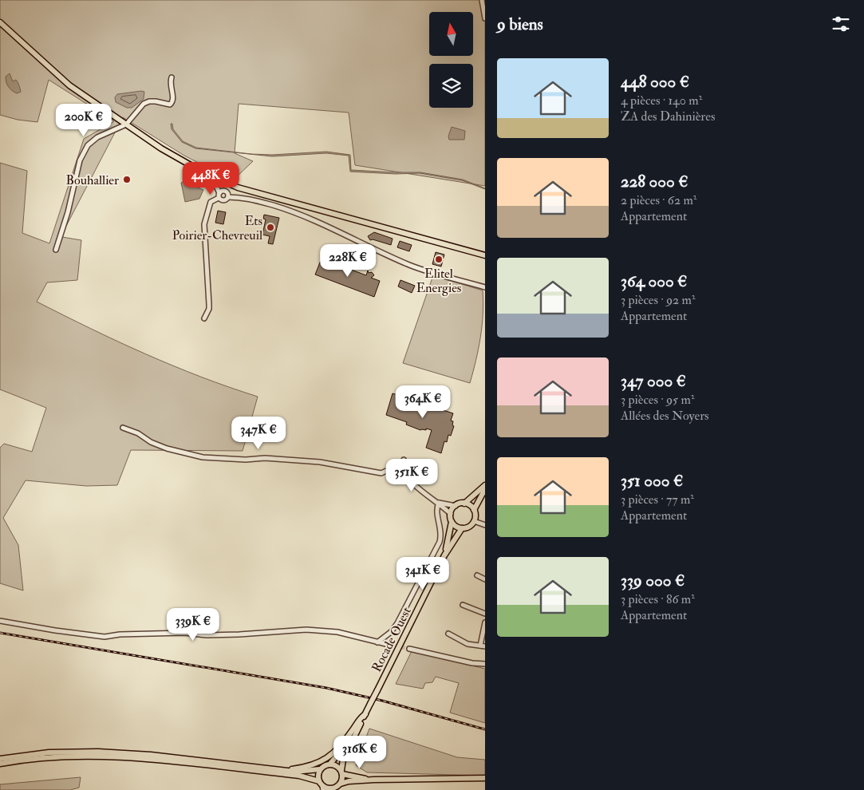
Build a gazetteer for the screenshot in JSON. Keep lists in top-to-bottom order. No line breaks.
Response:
{"streets":{"main road":["Rocade Ouest"]},"places":["Bouhallier","Ets Poirier-Chevreuil","Elitel Energies"],"north":"top","page":{"heading":"9 biens","list":[{"name":"448 000 €","note":"4 pièces · 140 m² · ZA des Dahinières"},{"name":"228 000 €","note":"2 pièces · 62 m² · Appartement"},{"name":"364 000 €","note":"3 pièces · 92 m² · Appartement"},{"name":"347 000 €","note":"3 pièces · 95 m² · Allées des Noyers"},{"name":"351 000 €","note":"3 pièces · 77 m² · Appartement"},{"name":"339 000 €","note":"3 pièces · 86 m² · Appartement"}],"price":["200K €","448K €","228K €","364K €","347K €","351K €","341K €","339K €","316K €"]}}
